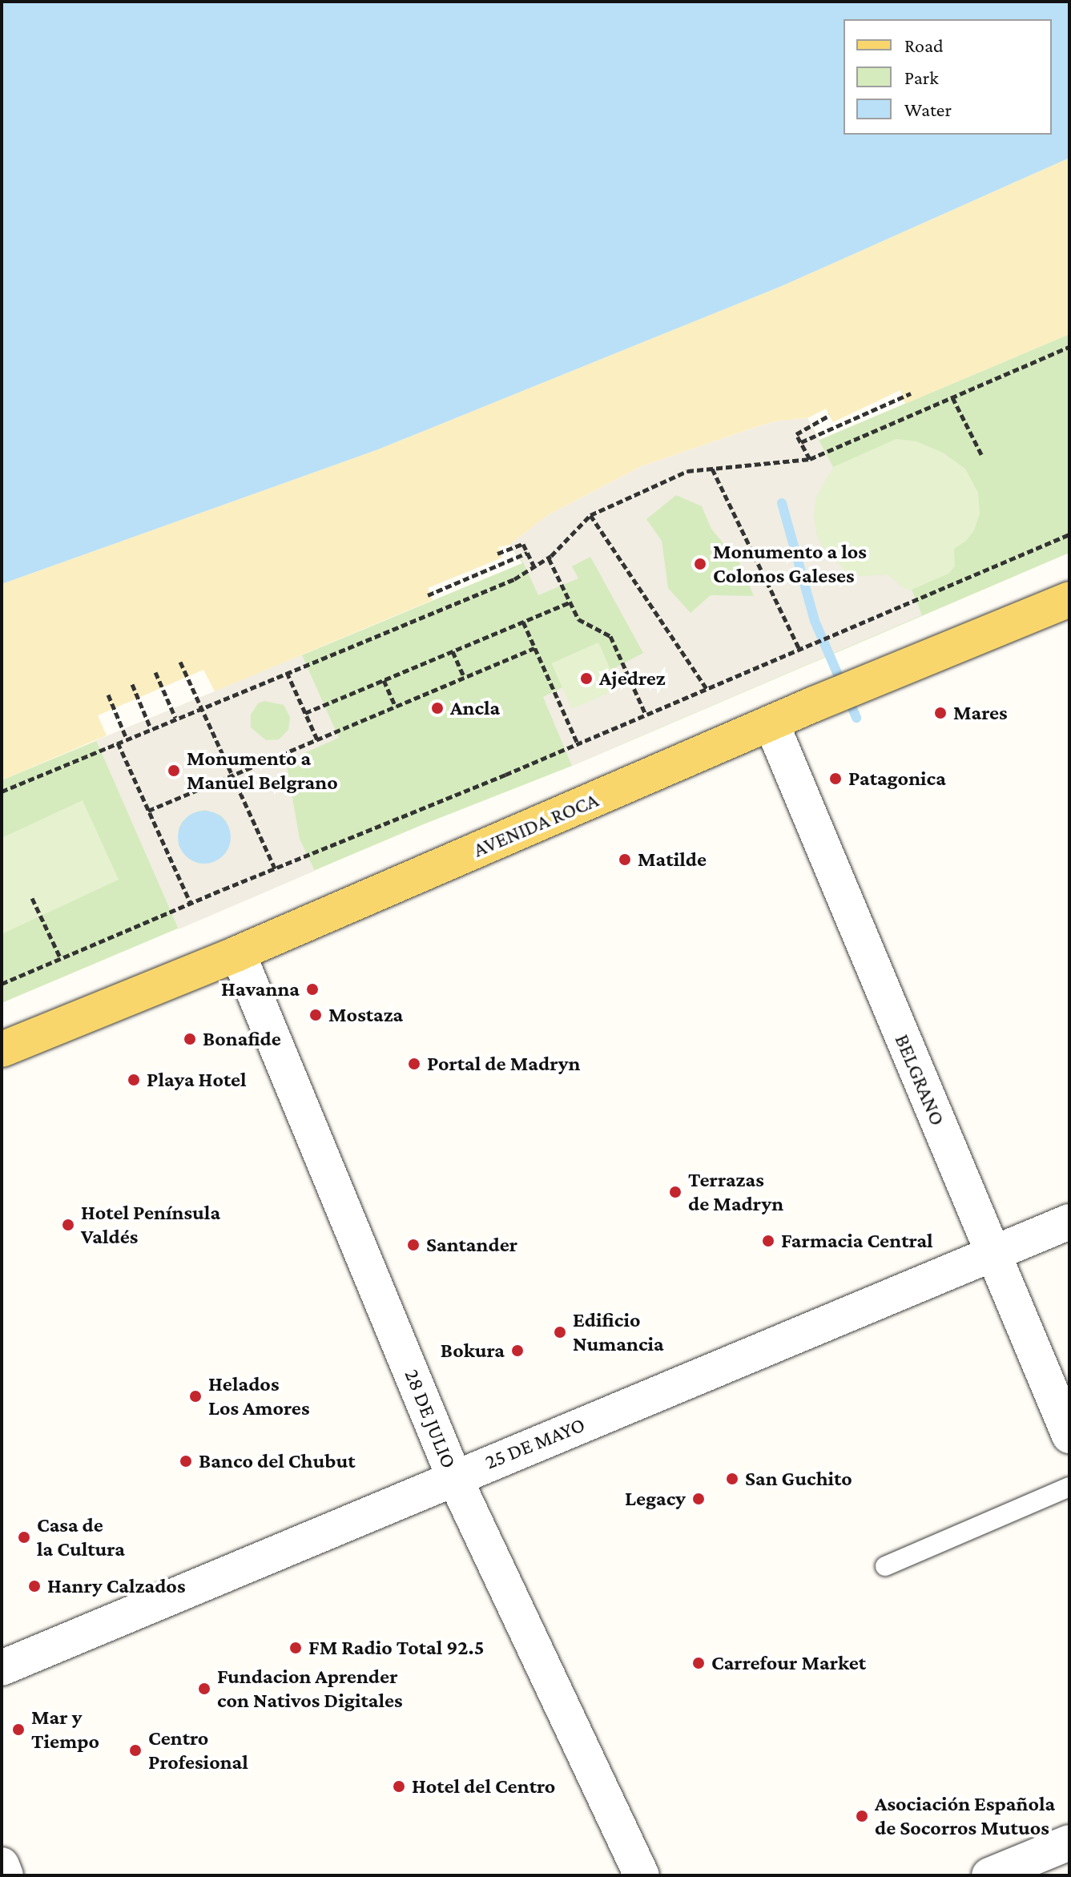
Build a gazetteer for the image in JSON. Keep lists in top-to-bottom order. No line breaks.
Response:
{"streets":{"main road":["AVENIDA ROCA"],"street":["BELGRANO","28 DE JULIO","25 DE MAYO"]},"crossings":[["AVENIDA ROCA","BELGRANO"],["AVENIDA ROCA","28 DE JULIO"],["BELGRANO","25 DE MAYO"],["28 DE JULIO","25 DE MAYO"]],"places":["Monumento a los Colonos Galeses","Ajedrez","Ancla","Mares","Monumento a Manuel Belgrano","Patagonica","Matilde","Havanna","Mostaza","Bonafide","Portal de Madryn","Playa Hotel","Terrazas de Madryn","Hotel Península Valdés","Farmacia Central","Santander","Edificio Numancia","Bokura","Helados Los Amores","Banco del Chubut","San Guchito","Legacy","Casa de la Cultura","Hanry Calzados","FM Radio Total 92.5","Carrefour Market","Fundacion Aprender con Nativos Digitales","Mar y Tiempo","Centro Profesional","Hotel del Centro","Asociación Española de Socorros Mutuos"],"legend":["Road","Park","Water"]}
